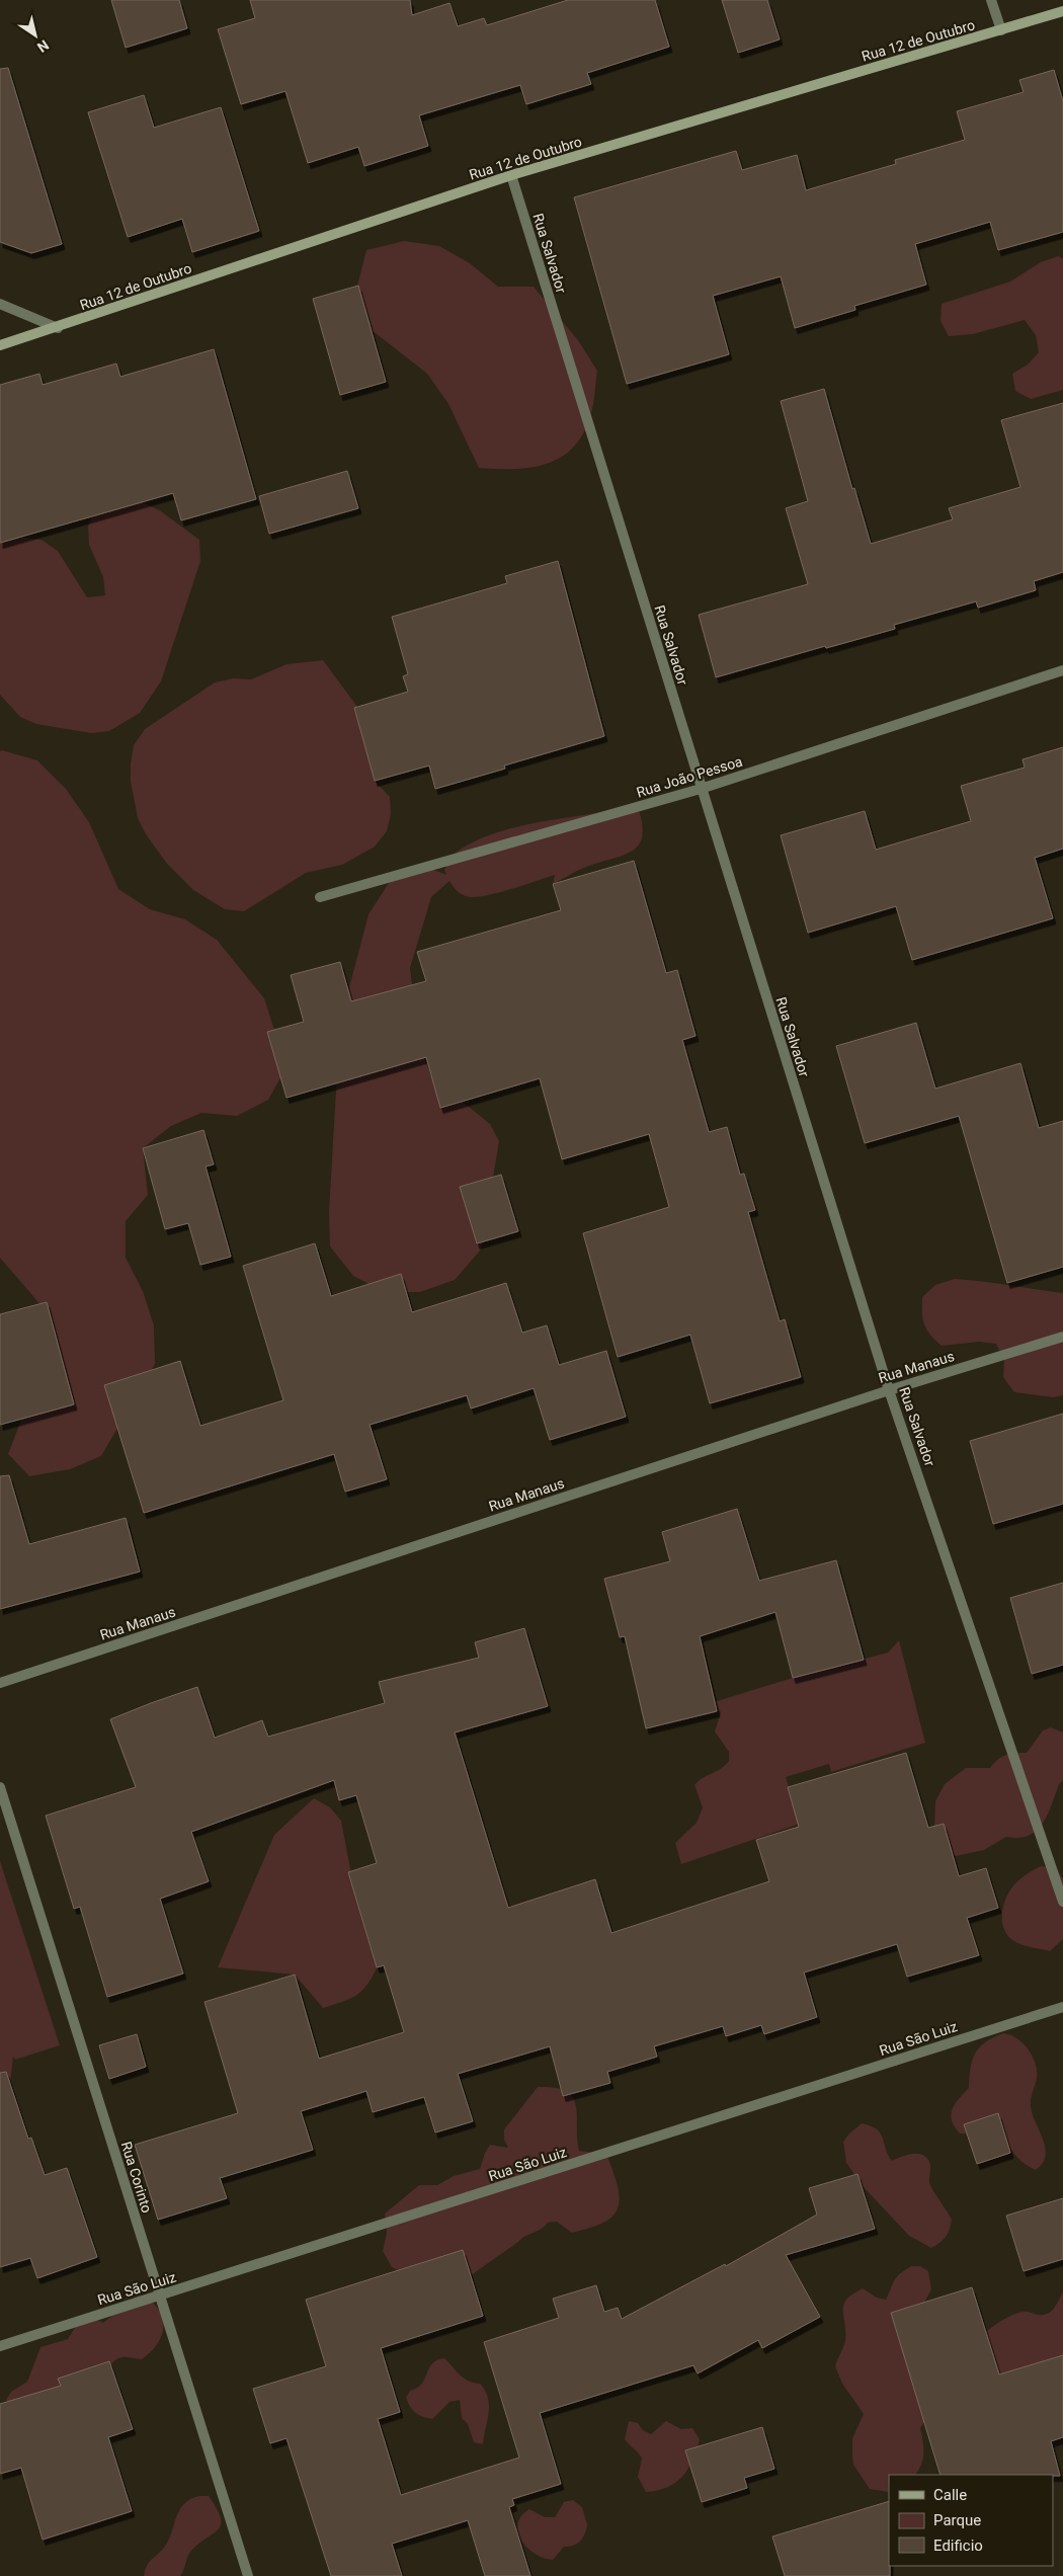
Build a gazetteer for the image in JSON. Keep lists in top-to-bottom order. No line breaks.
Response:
{"streets":{"main road":["Rua 12 de Outubro"],"street":["Rua Salvador","Rua João Pessoa","Rua Manaus","Rua São Luiz","Rua Corinto"]},"crossings":[["Rua 12 de Outubro","Rua Salvador"],["Rua Salvador","Rua João Pessoa"],["Rua Salvador","Rua Manaus"],["Rua São Luiz","Rua Corinto"]],"legend":["Calle","Parque","Edificio"],"north":"bottom right"}
